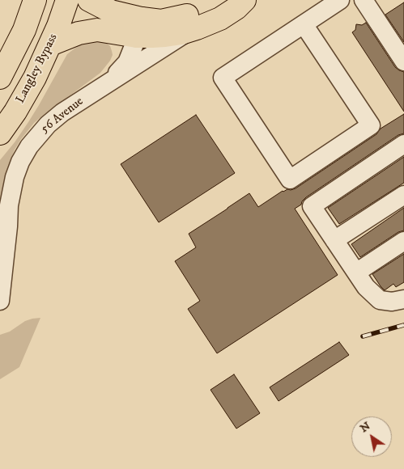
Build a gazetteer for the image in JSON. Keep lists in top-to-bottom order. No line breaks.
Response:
{"streets":{"main road":["Langley Bypass","56 Avenue"]},"north":"top left"}
